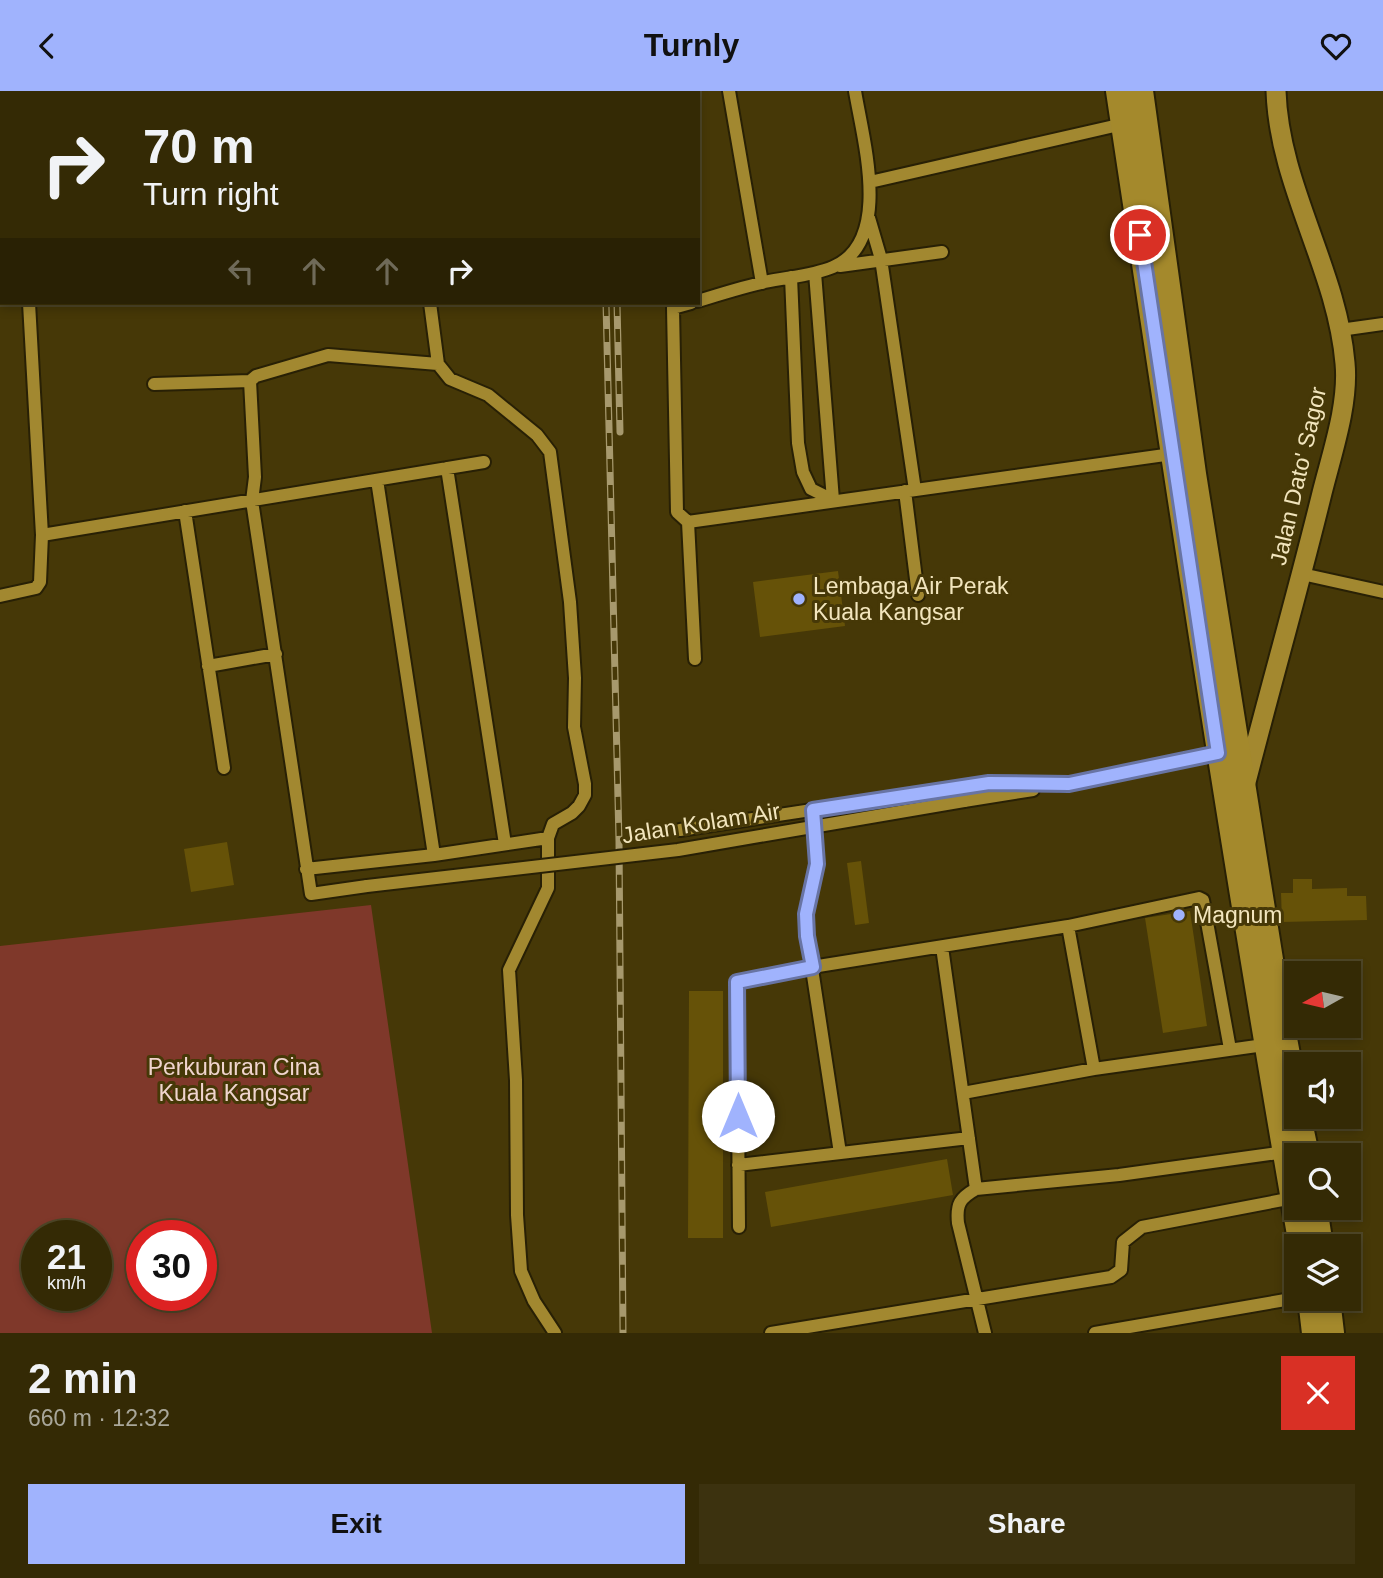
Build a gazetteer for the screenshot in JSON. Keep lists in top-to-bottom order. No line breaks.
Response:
{"streets":{"main road":["Jalan Dato' Sagor"],"street":["Jalan Kolam Air"]},"parks":["Perkuburan Cina Kuala Kangsar"],"places":["Lembaga Air Perak Kuala Kangsar","Magnum"],"north":"left","page":{"header":"Turnly","turn":["70 m","Turn right"],"speed":"21 km/h","limit":"30","heading":["2 min","660 m · 12:32"],"buttons":["Exit","Share"]}}
